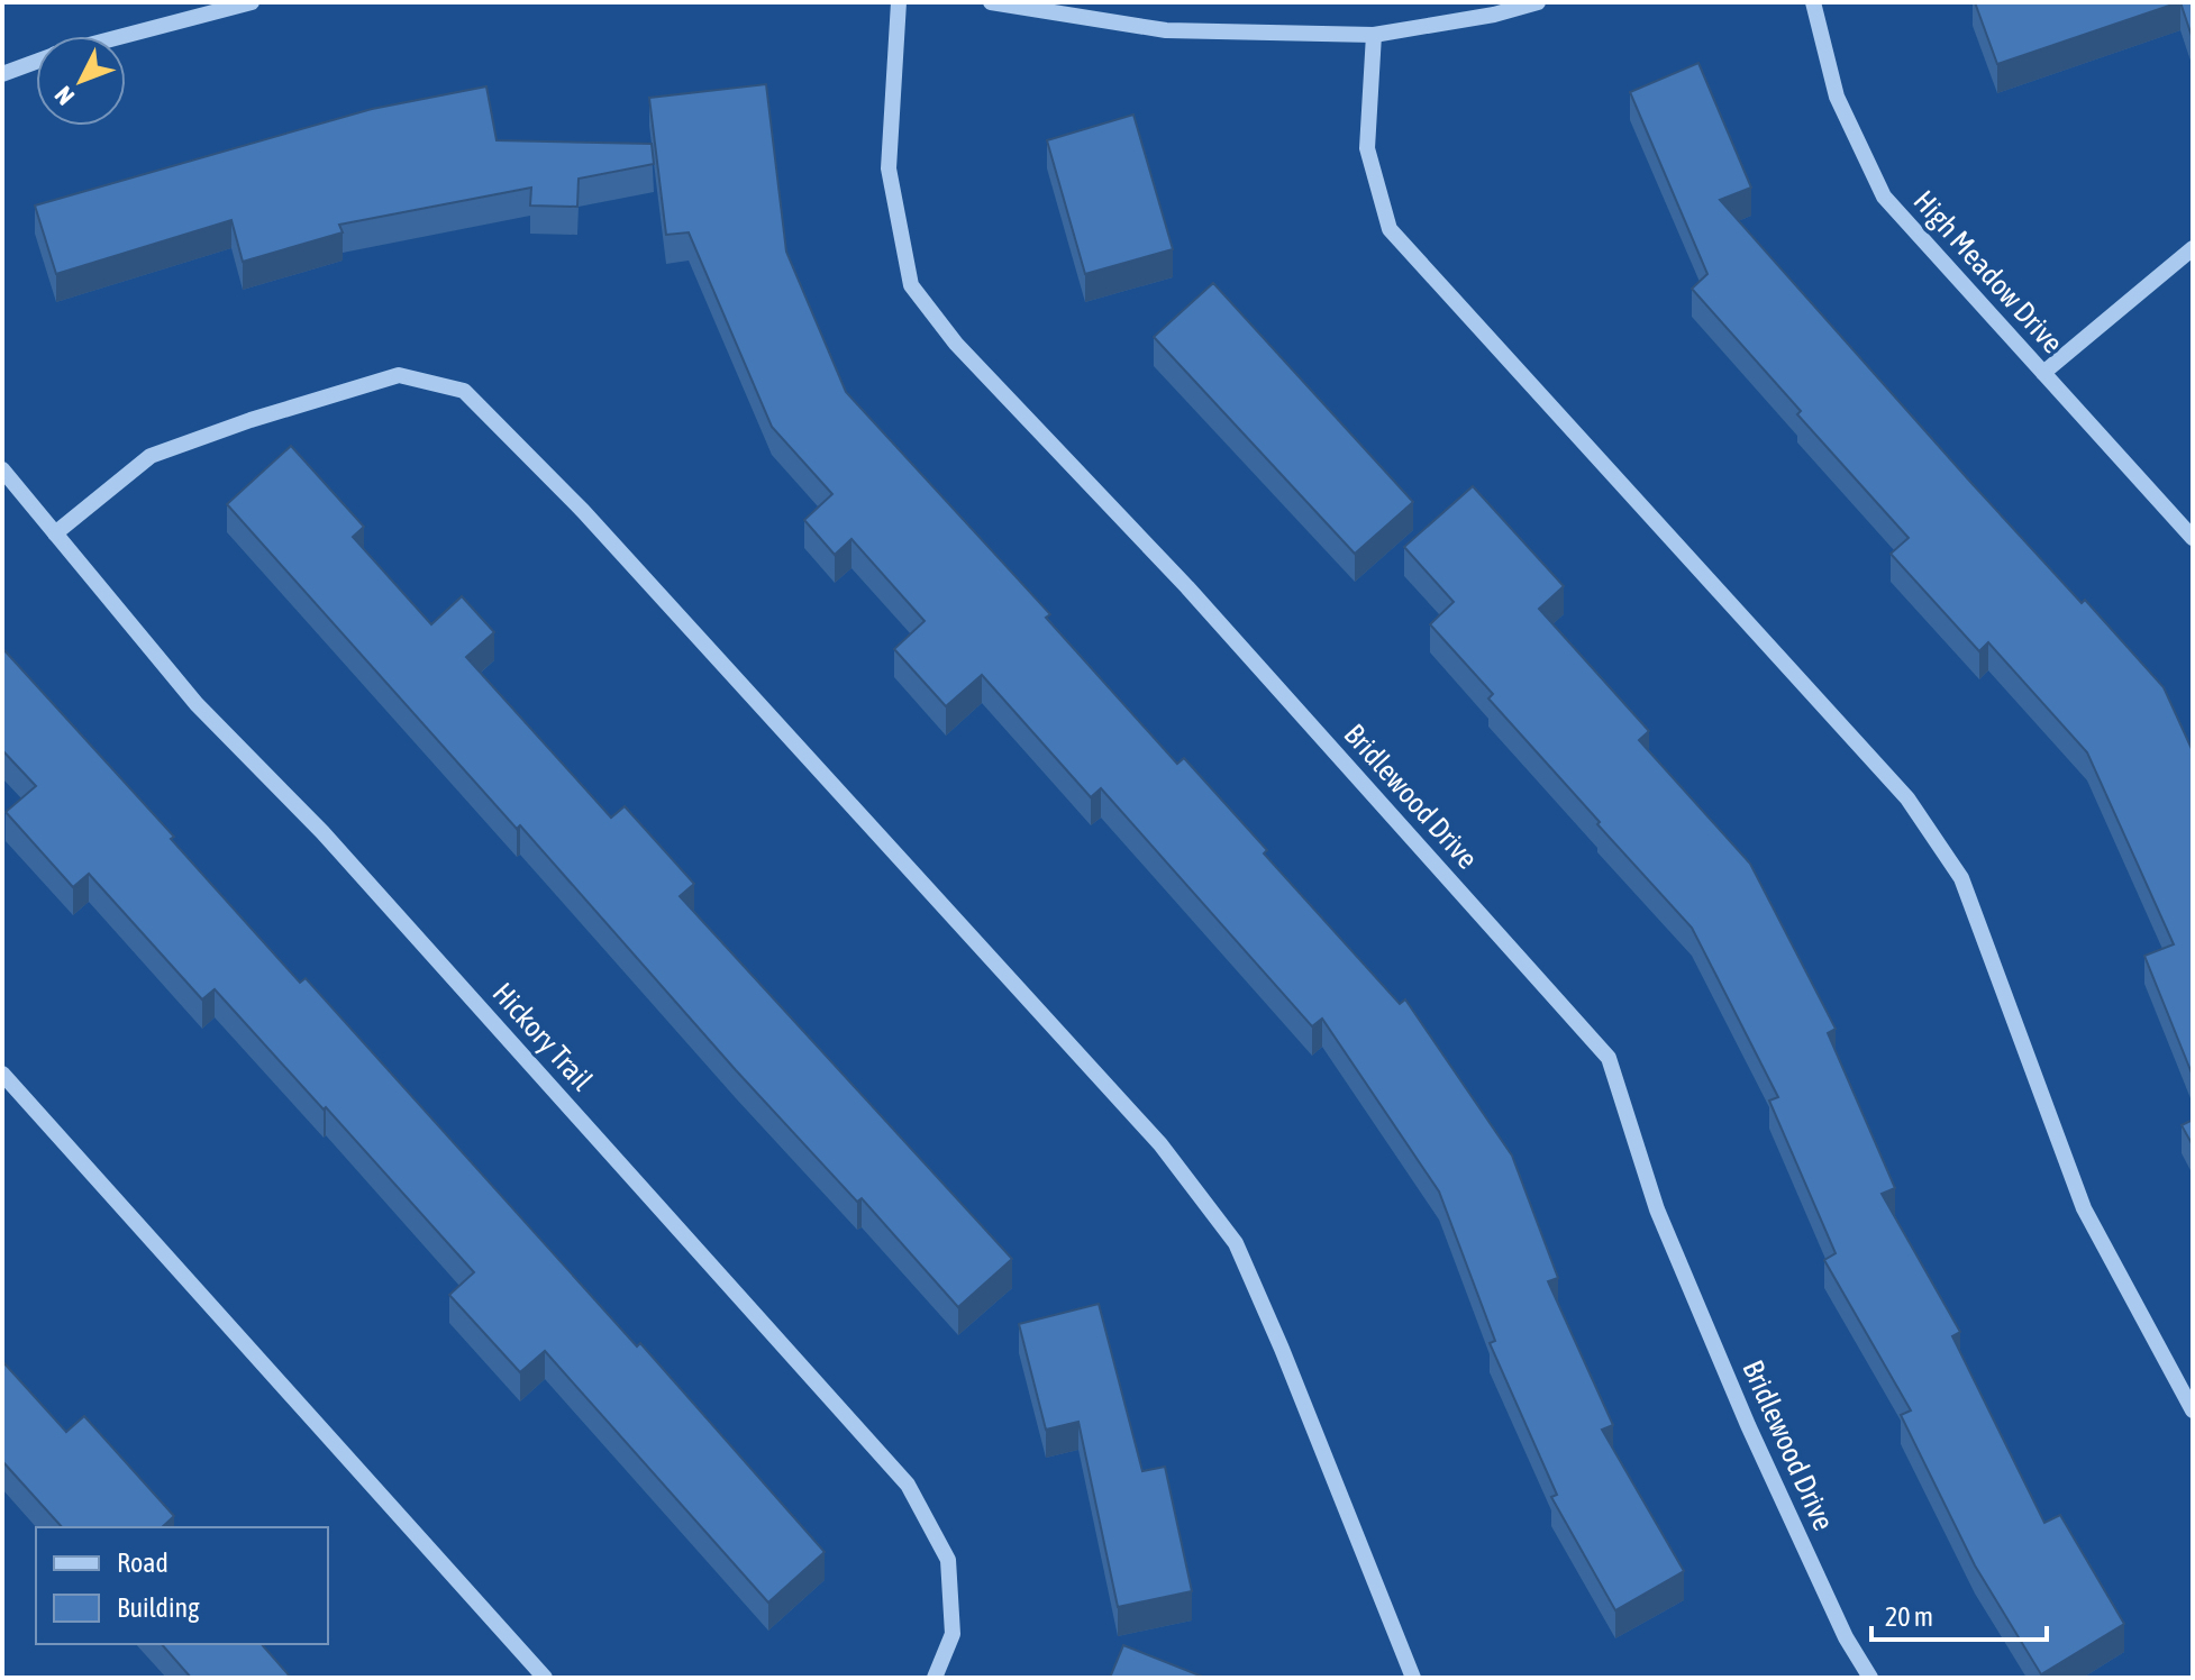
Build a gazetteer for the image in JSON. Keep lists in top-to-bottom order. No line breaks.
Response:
{"streets":{"street":["High Meadow Drive","Bridlewood Drive","Hickory Trail"]},"legend":["Road","Building"],"scale_bar":"20 m","north":"bottom left"}
